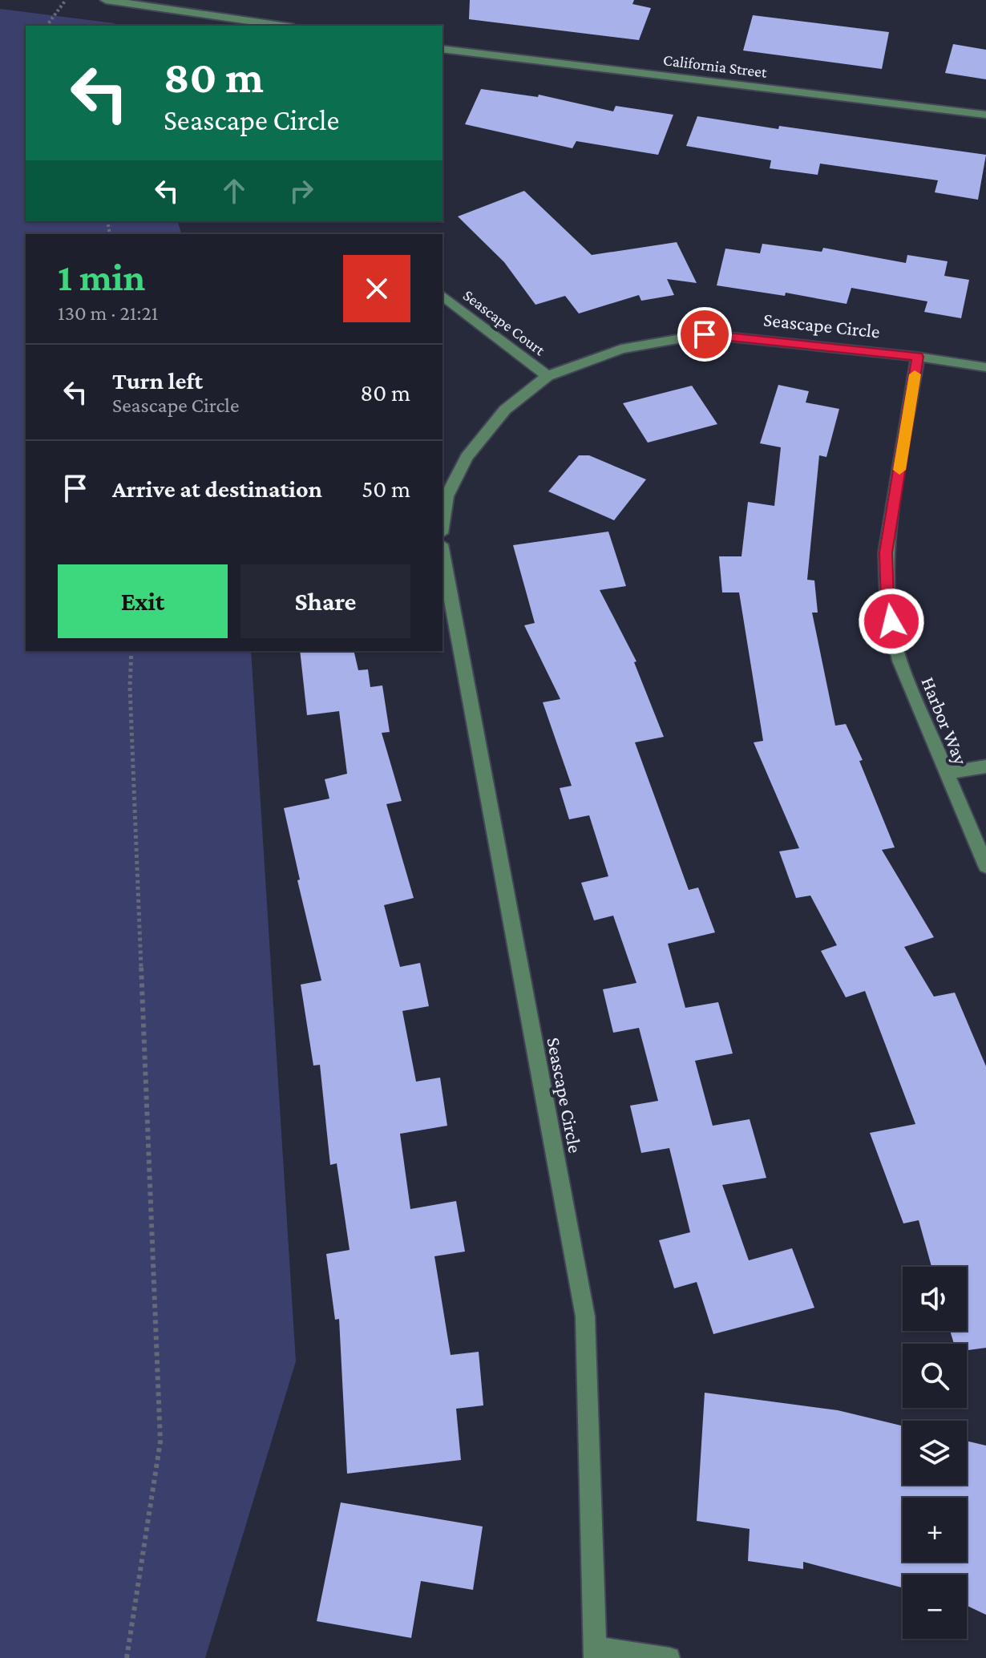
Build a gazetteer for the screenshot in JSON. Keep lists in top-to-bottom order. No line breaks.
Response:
{"streets":{"street":["California Street","Seascape Court","Seascape Circle","Harbor Way"]},"crossings":[["Seascape Court","Seascape Circle"],["Seascape Circle","Harbor Way"]],"page":{"turn":["80 m","Seascape Circle"],"heading":["1 min","130 m · 21:21"],"list":[{"name":"Turn left","note":"Seascape Circle","value":"80 m"},{"name":"Arrive at destination","value":"50 m"}],"buttons":["Exit","Share"],"map_buttons":["+","−"]}}
